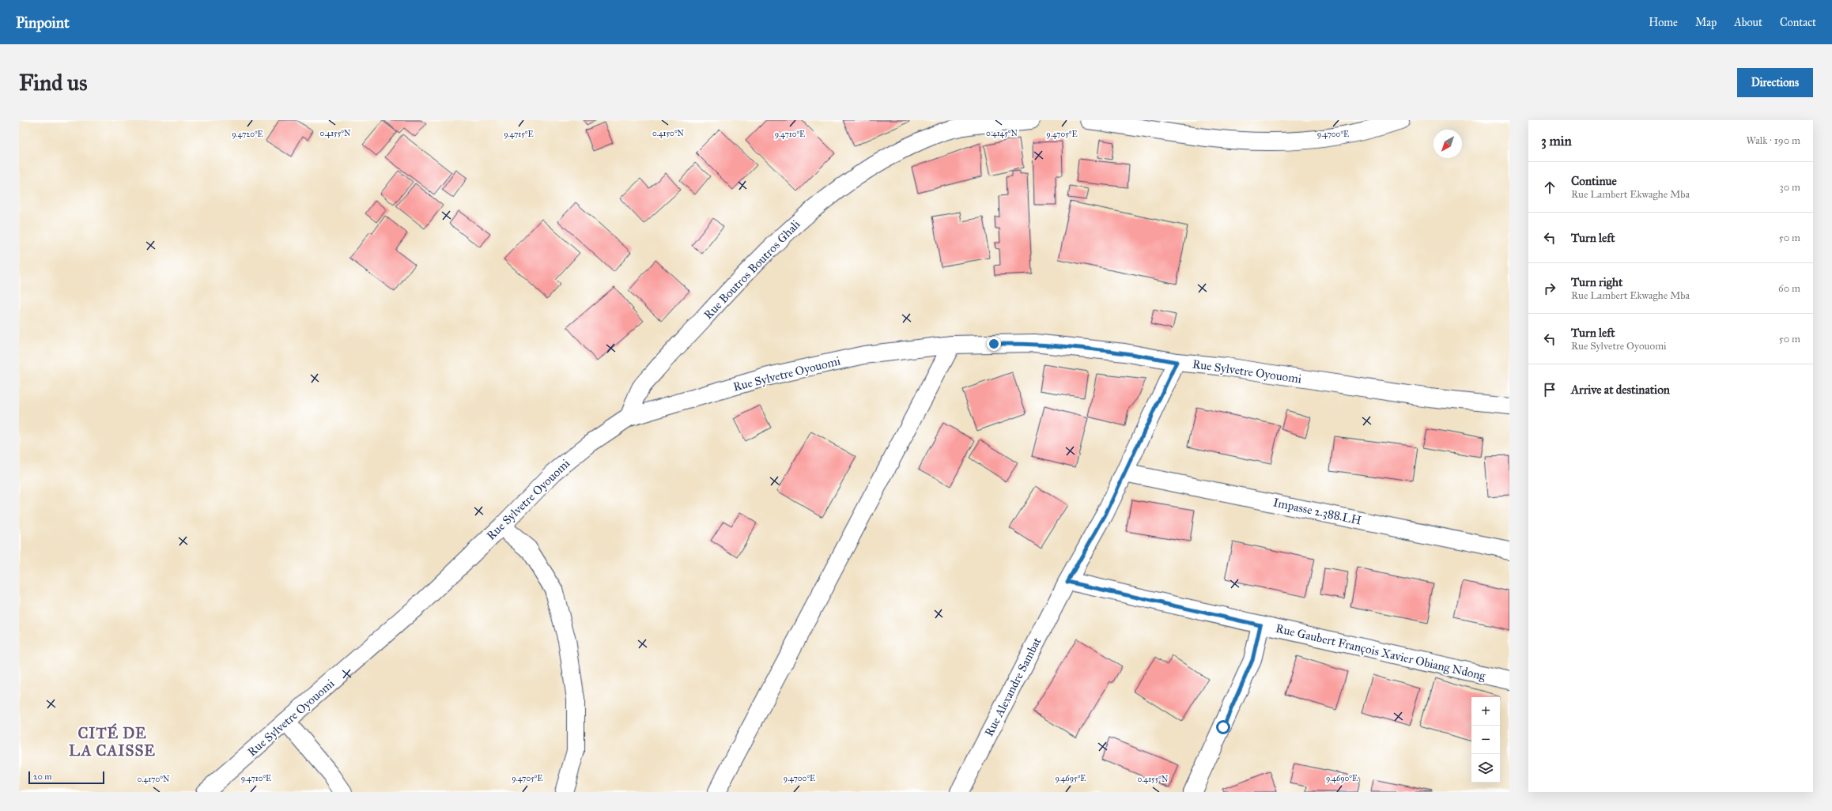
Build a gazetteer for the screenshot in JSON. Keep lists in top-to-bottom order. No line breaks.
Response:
{"streets":{"street":["Rue Boutros Boutros Ghali","Rue Sylvetre Oyouomi","Impasse 2.388.LH","Rue Gaubert François Xavier Obiang Ndong","Rue Alexandre Sambat"]},"crossings":[["Rue Boutros Boutros Ghali","Rue Sylvetre Oyouomi"],["Rue Sylvetre Oyouomi","Rue Alexandre Sambat"],["Impasse 2.388.LH","Rue Alexandre Sambat"],["Rue Gaubert François Xavier Obiang Ndong","Rue Alexandre Sambat"]],"districts":["CITÉ DE LA CAISSE"],"scale_bar":"20 m","north":"bottom left","page":{"header":"Pinpoint","nav":["Home","Map","About","Contact"],"buttons":"Directions","title":"Find us","heading":["3 min","Walk · 190 m"],"list":[["Continue","Rue Lambert Ekwaghe Mba","30 m"],["Turn left","50 m"],["Turn right","Rue Lambert Ekwaghe Mba","60 m"],["Turn left","Rue Sylvetre Oyouomi","50 m"],"Arrive at destination"],"map_buttons":["+","−"],"scale":"20 m"},"coordinates":["0.4155°N","0.4150°N","0.4145°N","9.4720°E","9.4715°E","9.4710°E","9.4705°E","9.4700°E","9.4695°E","9.4690°E","0.4170°N"]}
